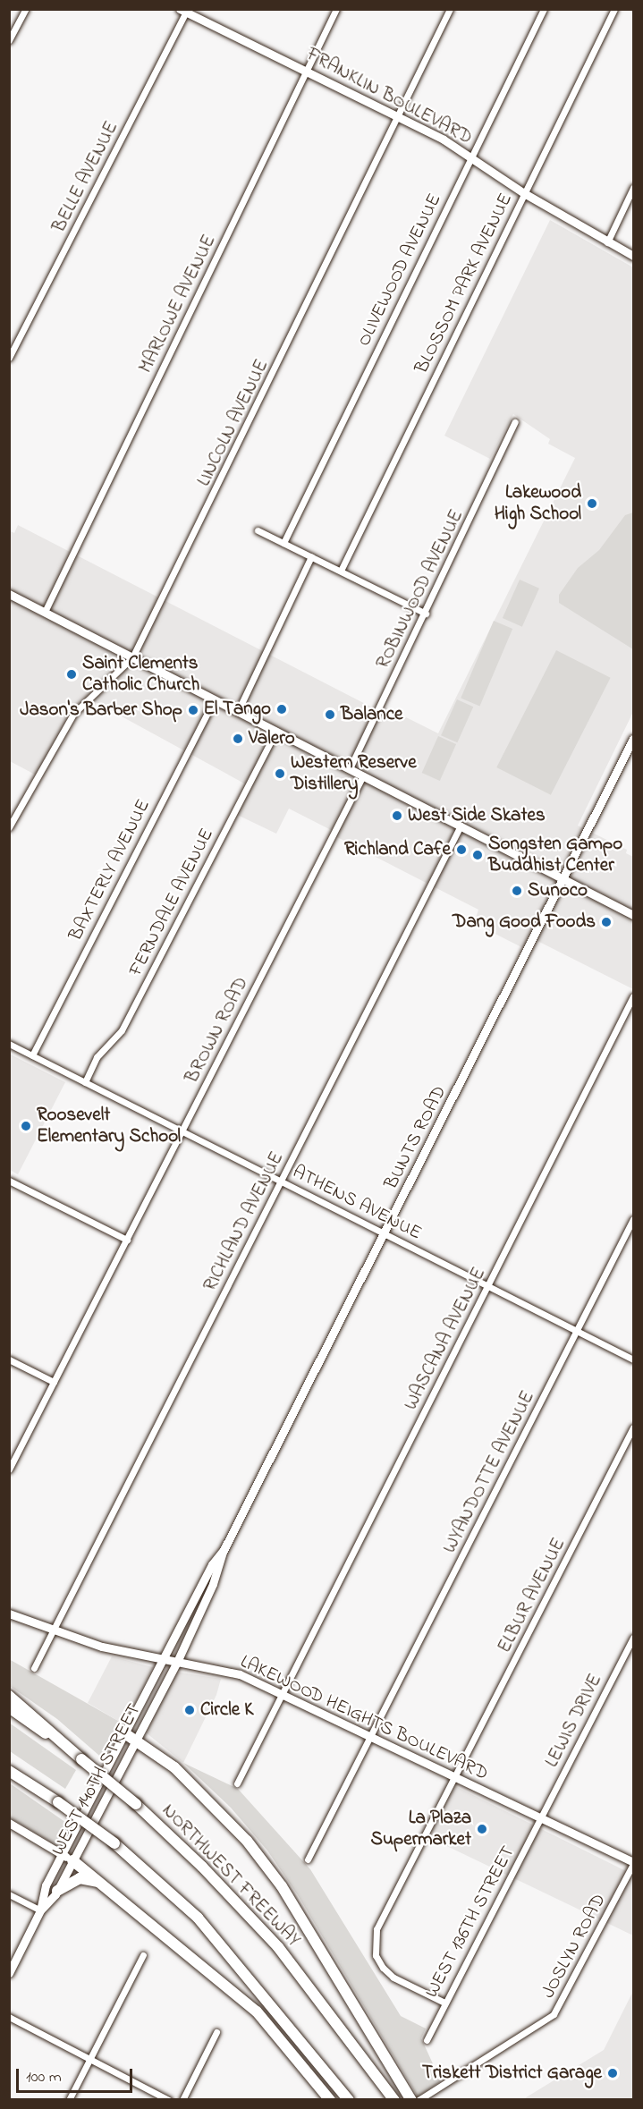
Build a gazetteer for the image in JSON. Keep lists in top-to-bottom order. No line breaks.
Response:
{"streets":{"highway":["NORTHWEST FREEWAY"],"main road":["FRANKLIN BOULEVARD","BUNTS ROAD","LAKEWOOD HEIGHTS BOULEVARD","WEST 140TH STREET"],"street":["BELLE AVENUE","OLIVEWOOD AVENUE","BLOSSOM PARK AVENUE","MARLOWE AVENUE","LINCOLN AVENUE","ROBINWOOD AVENUE","BAXTERLY AVENUE","FERNDALE AVENUE","BROWN ROAD","ATHENS AVENUE","RICHLAND AVENUE","WASCANA AVENUE","WYANDOTTE AVENUE","ELBUR AVENUE","LEWIS DRIVE","WEST 136TH STREET","JOSLYN ROAD"]},"crossings":[["FRANKLIN BOULEVARD","BELLE AVENUE"],["FRANKLIN BOULEVARD","OLIVEWOOD AVENUE"],["FRANKLIN BOULEVARD","BLOSSOM PARK AVENUE"],["FRANKLIN BOULEVARD","MARLOWE AVENUE"],["FRANKLIN BOULEVARD","LINCOLN AVENUE"],["BAXTERLY AVENUE","ATHENS AVENUE"],["FERNDALE AVENUE","ATHENS AVENUE"],["BROWN ROAD","ATHENS AVENUE"],["BUNTS ROAD","ATHENS AVENUE"],["BUNTS ROAD","LAKEWOOD HEIGHTS BOULEVARD"],["BUNTS ROAD","WEST 140TH STREET"],["ATHENS AVENUE","RICHLAND AVENUE"],["ATHENS AVENUE","WASCANA AVENUE"],["ATHENS AVENUE","WYANDOTTE AVENUE"],["RICHLAND AVENUE","LAKEWOOD HEIGHTS BOULEVARD"],["WASCANA AVENUE","LAKEWOOD HEIGHTS BOULEVARD"],["WYANDOTTE AVENUE","LAKEWOOD HEIGHTS BOULEVARD"],["ELBUR AVENUE","LAKEWOOD HEIGHTS BOULEVARD"],["ELBUR AVENUE","WEST 136TH STREET"],["LAKEWOOD HEIGHTS BOULEVARD","LEWIS DRIVE"],["LAKEWOOD HEIGHTS BOULEVARD","WEST 140TH STREET"],["LAKEWOOD HEIGHTS BOULEVARD","WEST 136TH STREET"],["LAKEWOOD HEIGHTS BOULEVARD","JOSLYN ROAD"],["LEWIS DRIVE","WEST 136TH STREET"]],"places":["Lakewood High School","Saint Clements Catholic Church","El Tango","Jason's Barber Shop","Balance","Valero","Western Reserve Distillery","West Side Skates","Richland Cafe","Songsten Gampo Buddhist Center","Sunoco","Dang Good Foods","Roosevelt Elementary School","Circle K","La Plaza Supermarket","Triskett District Garage"],"scale_bar":"100 m"}
